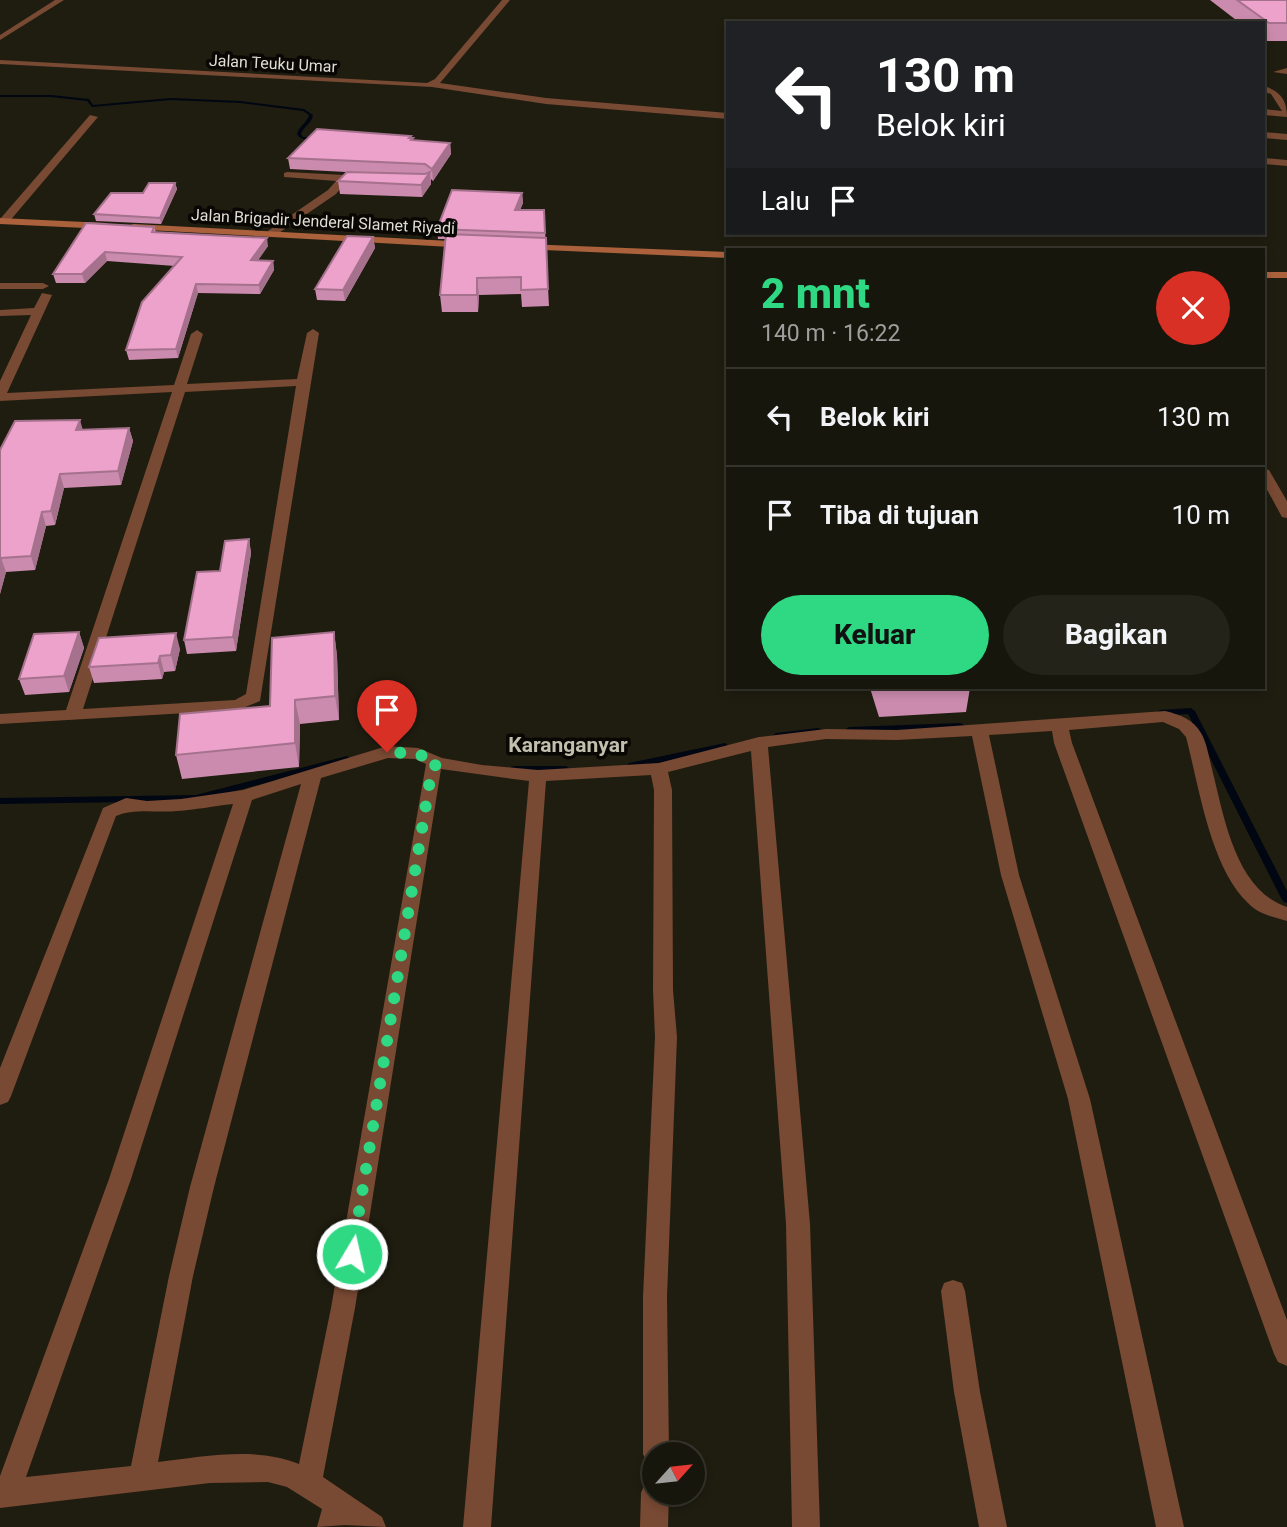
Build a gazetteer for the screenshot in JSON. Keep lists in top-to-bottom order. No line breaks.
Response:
{"streets":{"main road":["Jalan Brigadir Jenderal Slamet Riyadi"],"street":["Jalan Teuku Umar"]},"districts":["Karanganyar"],"north":"top right","page":{"turn":["130 m","Belok kiri"],"then":"Lalu","heading":["2 mnt","140 m · 16:22"],"list":[{"name":"Belok kiri","value":"130 m"},{"name":"Tiba di tujuan","value":"10 m"}],"buttons":["Keluar","Bagikan"]}}
